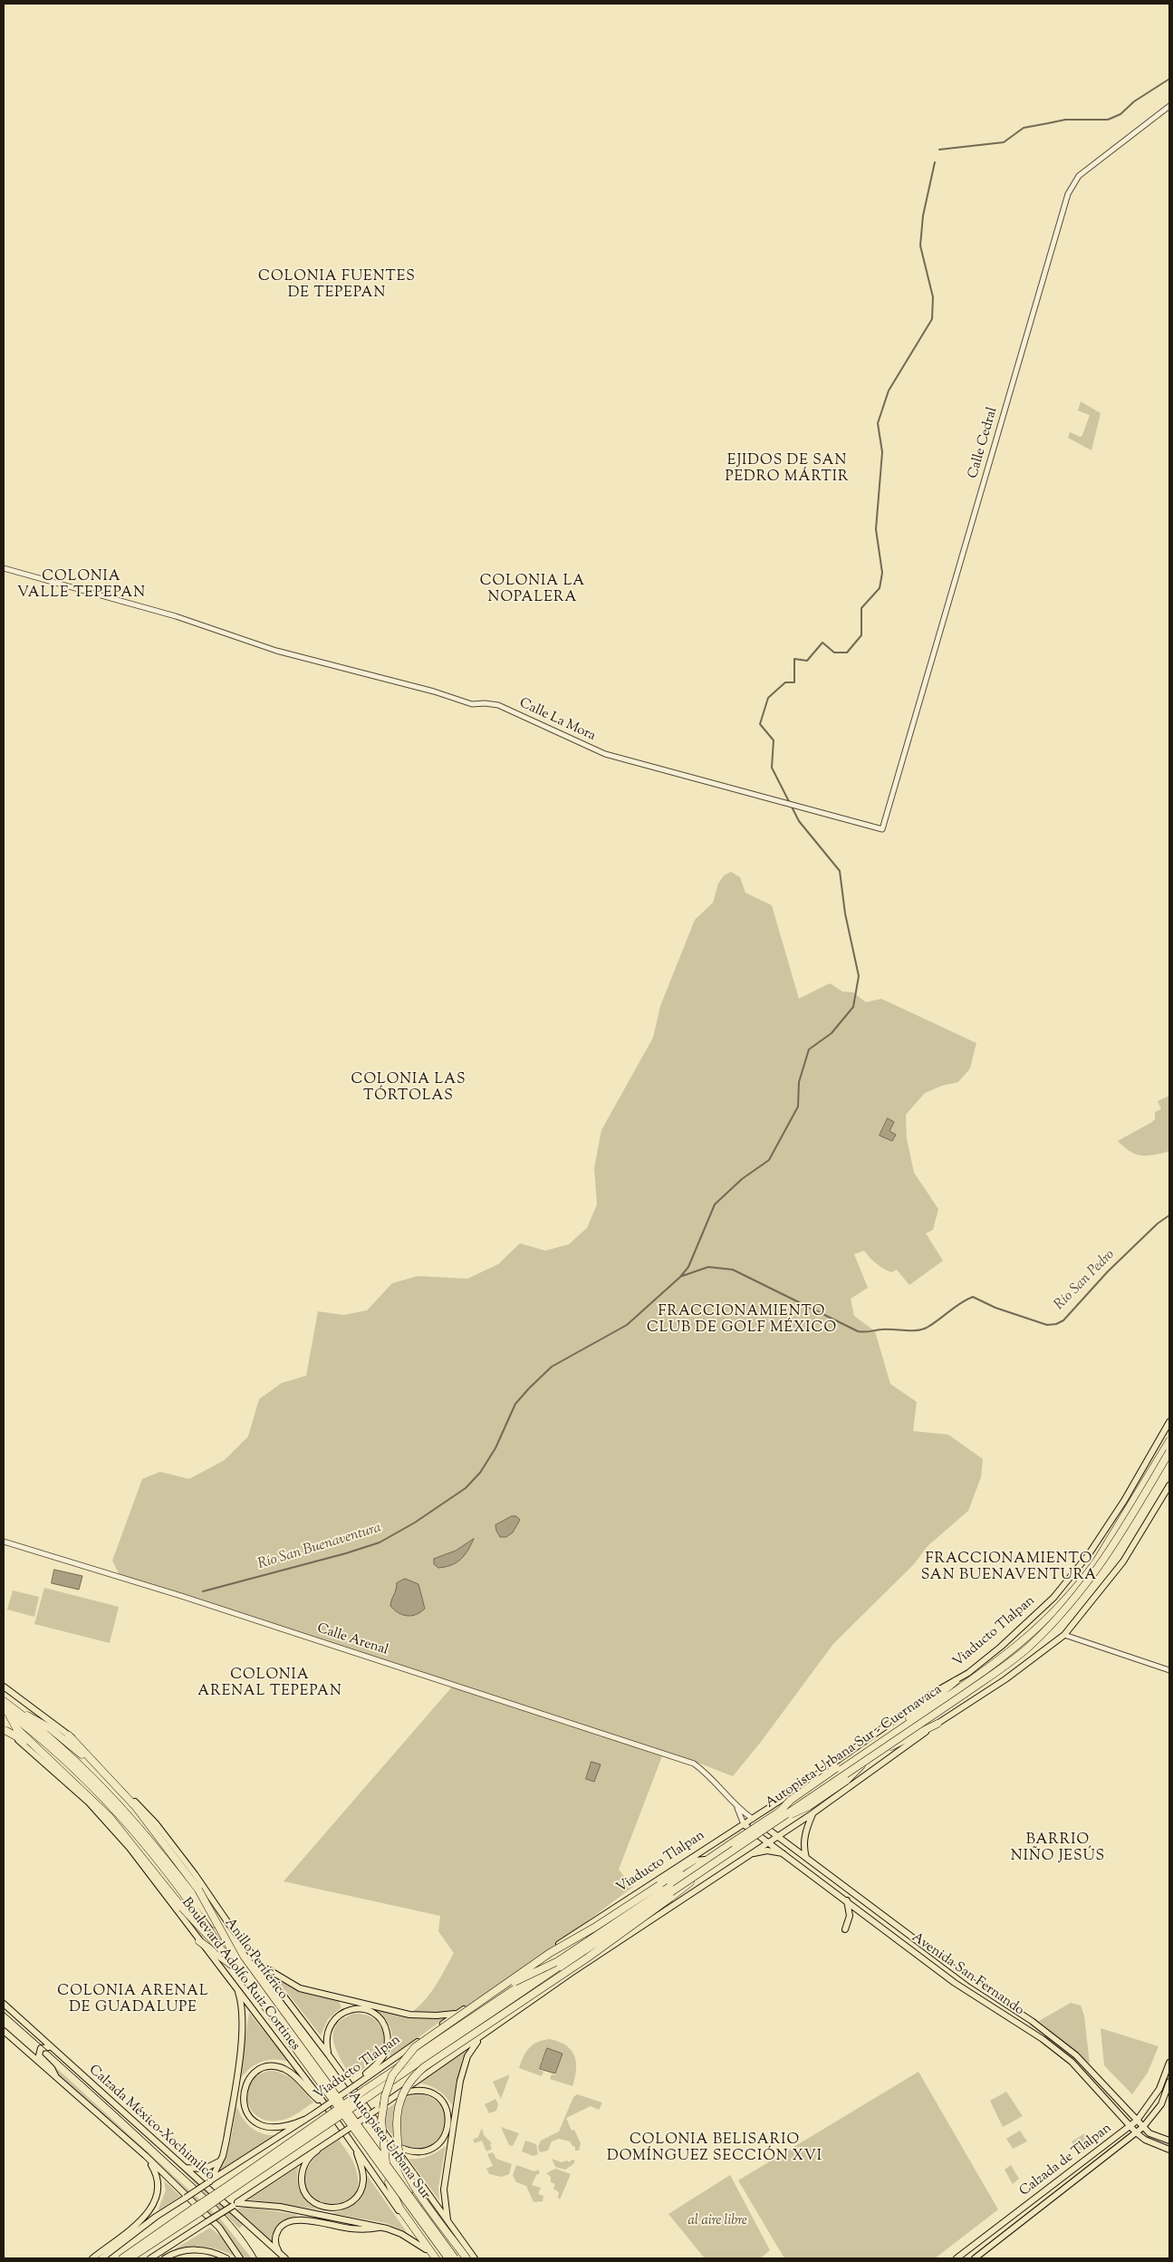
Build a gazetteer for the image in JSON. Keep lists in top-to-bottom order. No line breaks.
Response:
{"streets":{"highway":["Viaducto Tlalpan","Autopista Urbana Sur - Cuernavaca","Anillo Periférico","Autopista Urbana Sur"],"main road":["Boulevard Adolfo Ruiz Cortines","Avenida San Fernando","Calzada México-Xochimilco","Calzada de Tlalpan"],"street":["Calle Cedral","Calle La Mora","Calle Arenal"]},"crossings":[["Calle Cedral","Calle La Mora"],["Viaducto Tlalpan","Autopista Urbana Sur - Cuernavaca"],["Viaducto Tlalpan","Avenida San Fernando"],["Anillo Periférico","Autopista Urbana Sur"],["Avenida San Fernando","Calzada de Tlalpan"]],"districts":["COLONIA FUENTES DE TEPEPAN","EJIDOS DE SAN PEDRO MÁRTIR","COLONIA VALLE TEPEPAN","COLONIA LA NOPALERA","COLONIA LAS TÓRTOLAS","FRACCIONAMIENTO CLUB DE GOLF MÉXICO","FRACCIONAMIENTO SAN BUENAVENTURA","COLONIA ARENAL TEPEPAN","BARRIO NIÑO JESÚS","COLONIA ARENAL DE GUADALUPE","COLONIA BELISARIO DOMÍNGUEZ SECCIÓN XVI"],"water":["Río San Pedro","Río San Buenaventura"],"parks":["al aire libre"]}
